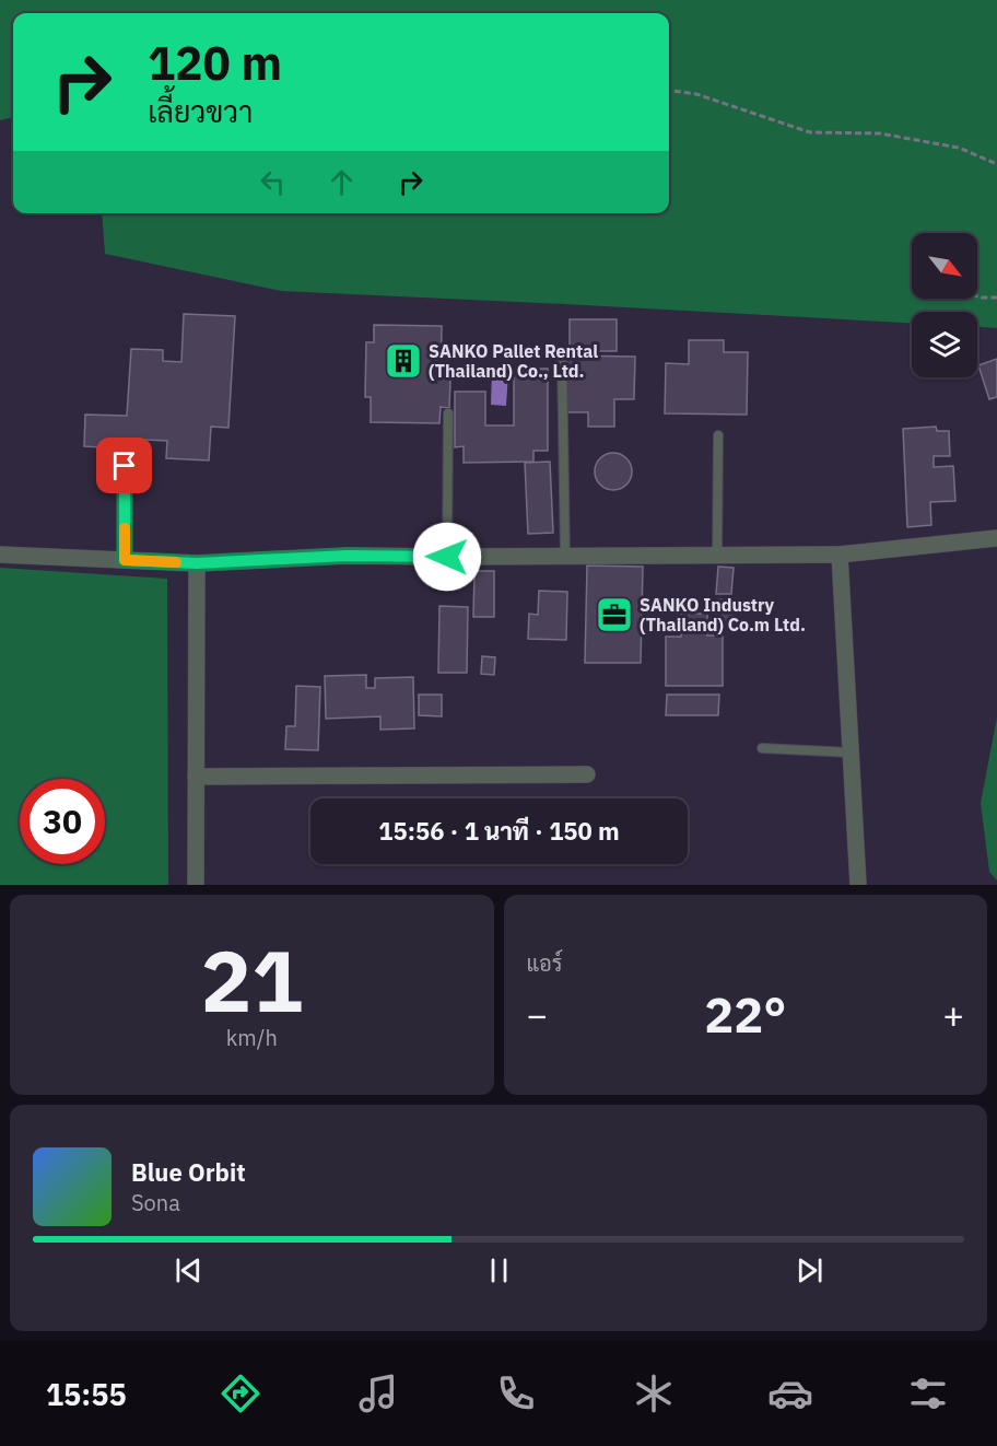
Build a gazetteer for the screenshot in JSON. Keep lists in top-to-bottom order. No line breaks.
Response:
{"places":{"building":["SANKO Pallet Rental (Thailand) Co., Ltd."],"office":["SANKO Industry (Thailand) Co.m Ltd."]},"north":"bottom right","page":{"turn":["120 m","เลี้ยวขวา"],"limit":"30","trip":"15:56 · 1 นาที · 150 m","tile":[["21","km/h"],"แอร์"],"heat":["−","22°","+"],"song":["Blue Orbit","Sona"],"tabs":"15:55"}}
